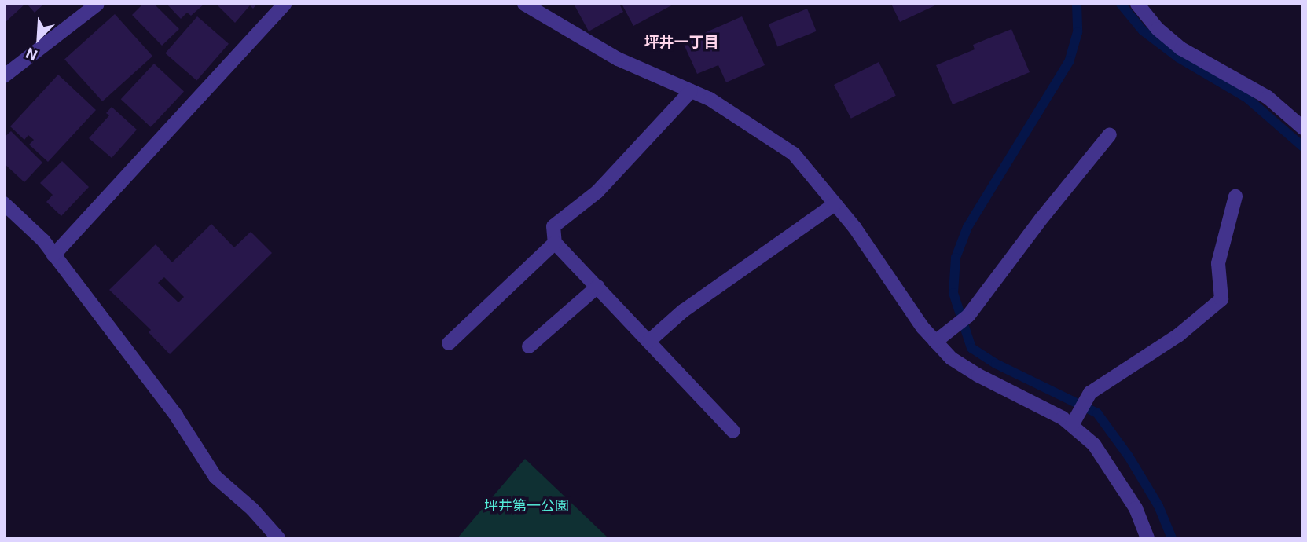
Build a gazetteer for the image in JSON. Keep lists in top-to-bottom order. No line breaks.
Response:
{"districts":["坪井一丁目"],"parks":["坪井第一公園"],"north":"bottom left"}
